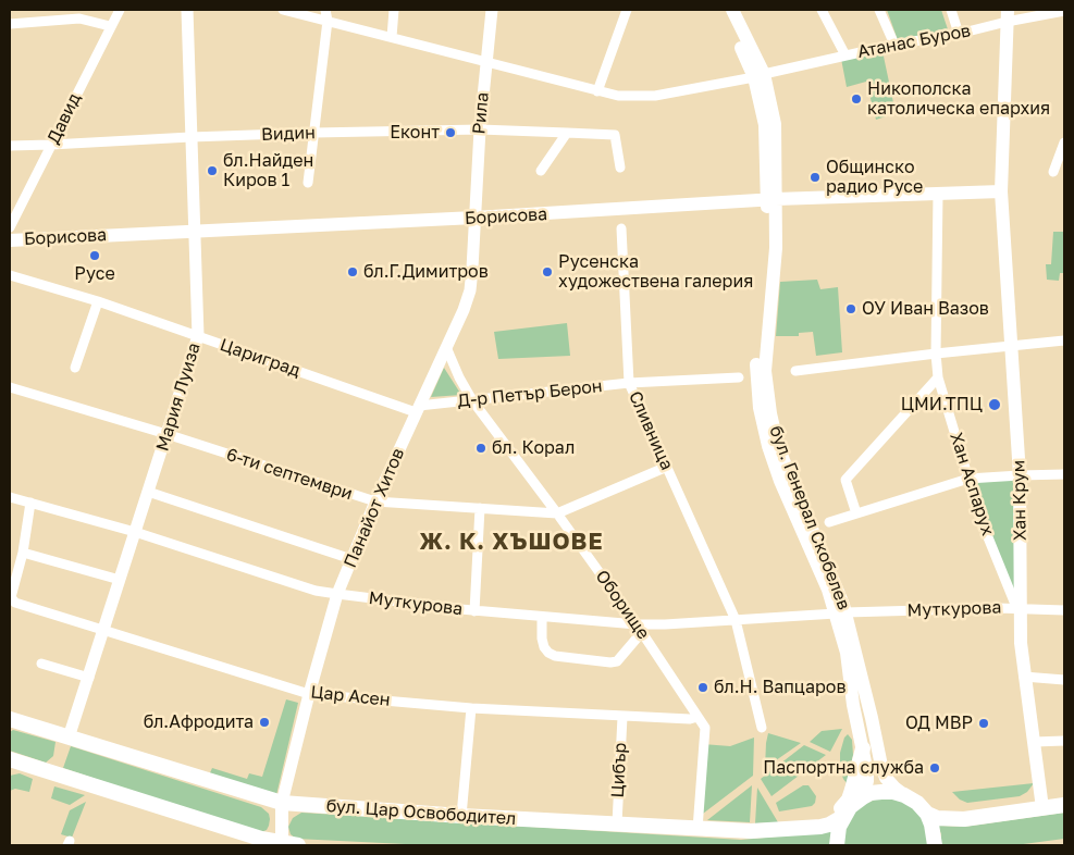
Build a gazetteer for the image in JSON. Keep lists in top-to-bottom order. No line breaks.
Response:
{"streets":{"main road":["Борисова","Хан Крум","бул. Генерал Скобелев","бул. Цар Освободител"],"street":["Атанас Буров","Рила","Давид","Видин","Цариград","Д-р Петър Берон","Мария Луиза","Сливница","6-ти септември","Хан Аспарух","Панайот Хитов","Муткурова","Оборище","Цар Асен","Цибър"]},"crossings":[["Атанас Буров","Рила"],["Атанас Буров","Хан Крум"],["Атанас Буров","бул. Генерал Скобелев"],["Рила","Видин"],["Рила","Борисова"],["Рила","Панайот Хитов"],["Давид","Видин"],["Видин","Мария Луиза"],["Борисова","Мария Луиза"],["Борисова","Хан Аспарух"],["Борисова","Хан Крум"],["Борисова","Панайот Хитов"],["Борисова","бул. Генерал Скобелев"],["Цариград","Д-р Петър Берон"],["Цариград","Мария Луиза"],["Цариград","Панайот Хитов"],["Д-р Петър Берон","Сливница"],["Д-р Петър Берон","Панайот Хитов"],["Д-р Петър Берон","Оборище"],["Мария Луиза","6-ти септември"],["Мария Луиза","Муткурова"],["Мария Луиза","Цар Асен"],["Мария Луиза","бул. Цар Освободител"],["Сливница","6-ти септември"],["Сливница","Муткурова"],["6-ти септември","Панайот Хитов"],["6-ти септември","Оборище"],["Хан Аспарух","Хан Крум"],["Хан Аспарух","Муткурова"],["Хан Крум","Муткурова"],["Панайот Хитов","Муткурова"],["Панайот Хитов","Оборище"],["Панайот Хитов","Цар Асен"],["Панайот Хитов","бул. Цар Освободител"],["бул. Генерал Скобелев","Муткурова"],["бул. Генерал Скобелев","бул. Цар Освободител"],["Муткурова","Оборище"],["Оборище","Цар Асен"],["Оборище","бул. Цар Освободител"],["Цар Асен","Цибър"],["Цибър","бул. Цар Освободител"]],"districts":["Ж. К. ХЪШОВЕ"],"places":["Никополска католическа епархия","Еконт","бл.Найден Киров 1","Общинско радио Русе","Русе","бл.Г.Димитров","Русенска художествена галерия","ОУ Иван Вазов","ЦМИ.ТПЦ","бл. Корал","бл.Н. Вапцаров","бл.Афродита","ОД МВР","Паспортна служба"]}
